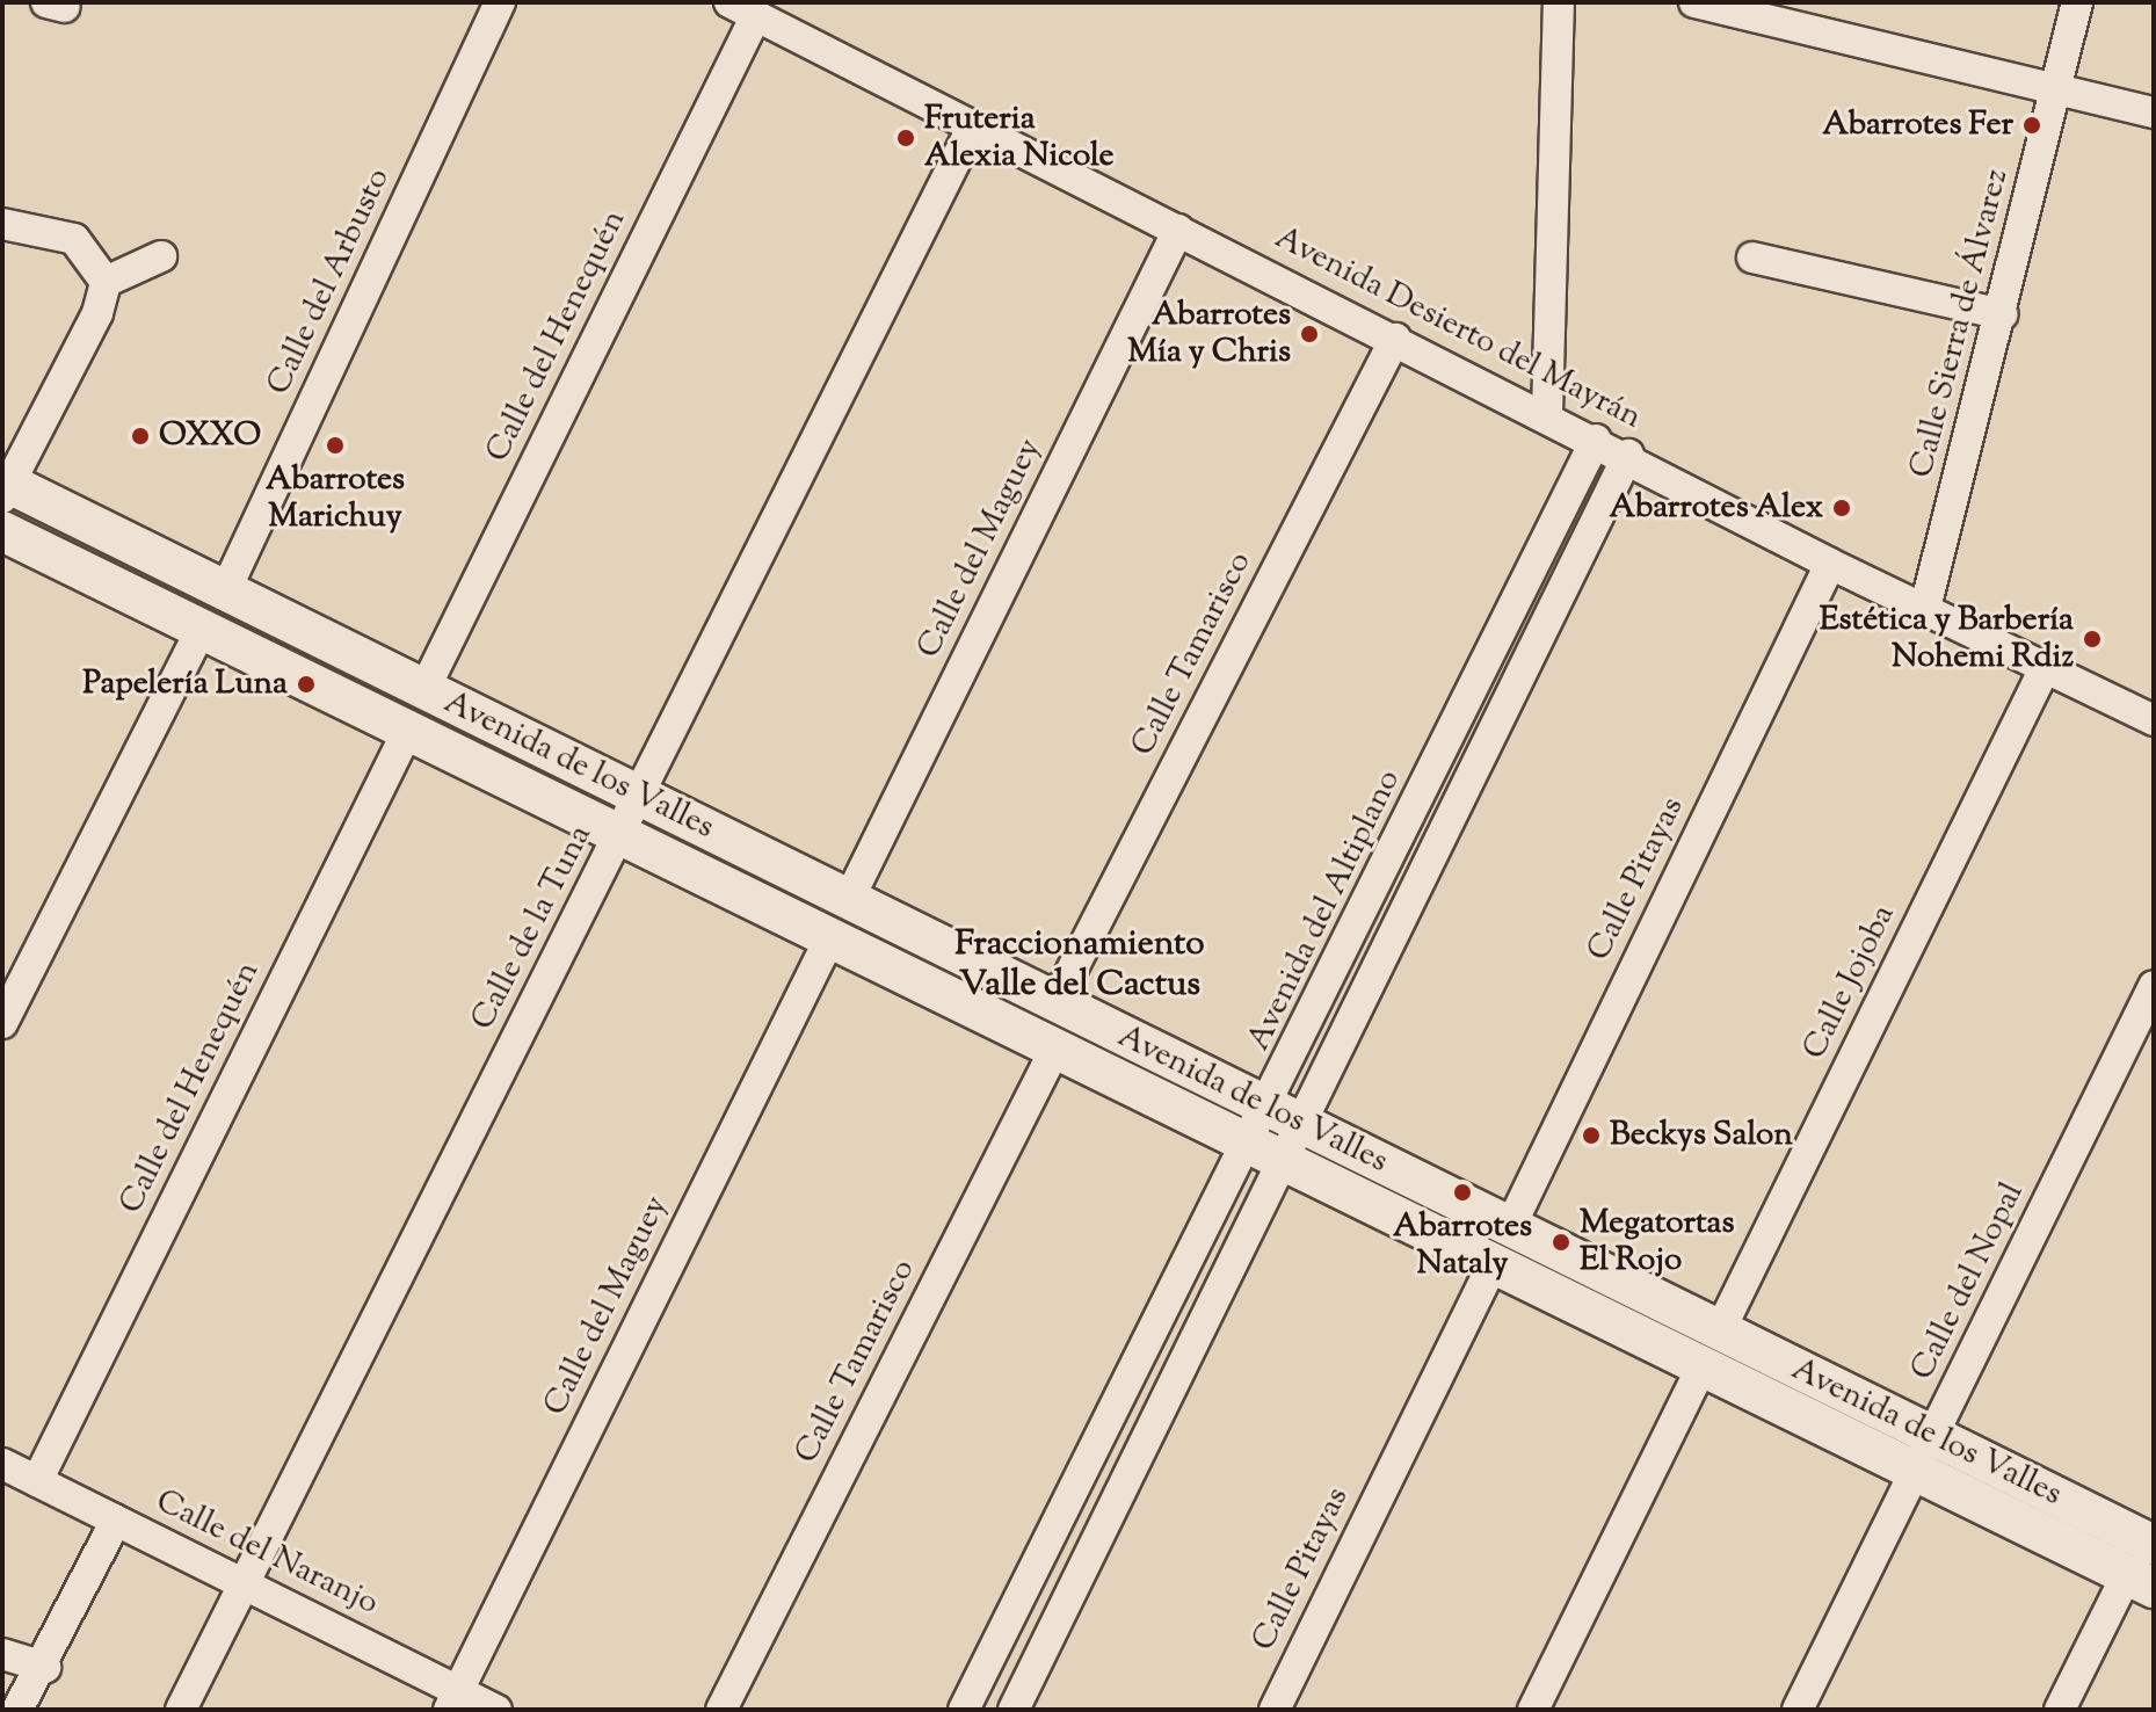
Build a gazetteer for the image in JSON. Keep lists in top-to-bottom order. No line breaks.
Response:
{"streets":{"street":["Calle del Arbusto","Calle Sierra de Álvarez","Avenida Desierto del Mayrán","Calle del Henequén","Calle del Maguey","Calle Tamarisco","Avenida de los Valles","Calle Pitayas","Avenida del Altiplano","Calle de la Tuna","Calle Jojoba","Calle del Nopal","Calle del Naranjo"]},"crossings":[["Calle del Arbusto","Avenida de los Valles"],["Calle Sierra de Álvarez","Avenida Desierto del Mayrán"],["Avenida Desierto del Mayrán","Calle del Henequén"],["Avenida Desierto del Mayrán","Calle del Maguey"],["Avenida Desierto del Mayrán","Calle Tamarisco"],["Avenida Desierto del Mayrán","Calle Pitayas"],["Avenida Desierto del Mayrán","Avenida del Altiplano"],["Avenida Desierto del Mayrán","Calle de la Tuna"],["Avenida Desierto del Mayrán","Calle Jojoba"],["Calle del Henequén","Avenida de los Valles"],["Calle del Henequén","Calle del Naranjo"],["Calle del Maguey","Avenida de los Valles"],["Calle del Maguey","Calle del Naranjo"],["Calle Tamarisco","Avenida de los Valles"],["Avenida de los Valles","Calle Pitayas"],["Avenida de los Valles","Avenida del Altiplano"],["Avenida de los Valles","Calle de la Tuna"],["Avenida de los Valles","Calle Jojoba"],["Avenida de los Valles","Calle del Nopal"],["Calle de la Tuna","Calle del Naranjo"]],"districts":["Fraccionamiento Valle del Cactus"],"places":["Abarrotes Fer","Fruteria Alexia Nicole","Abarrotes Mía y Chris","OXXO","Abarrotes Marichuy","Abarrotes Alex","Estética y Barbería Nohemi Rdiz","Papelería Luna","Beckys Salon","Abarrotes Nataly","Megatortas El Rojo"]}
